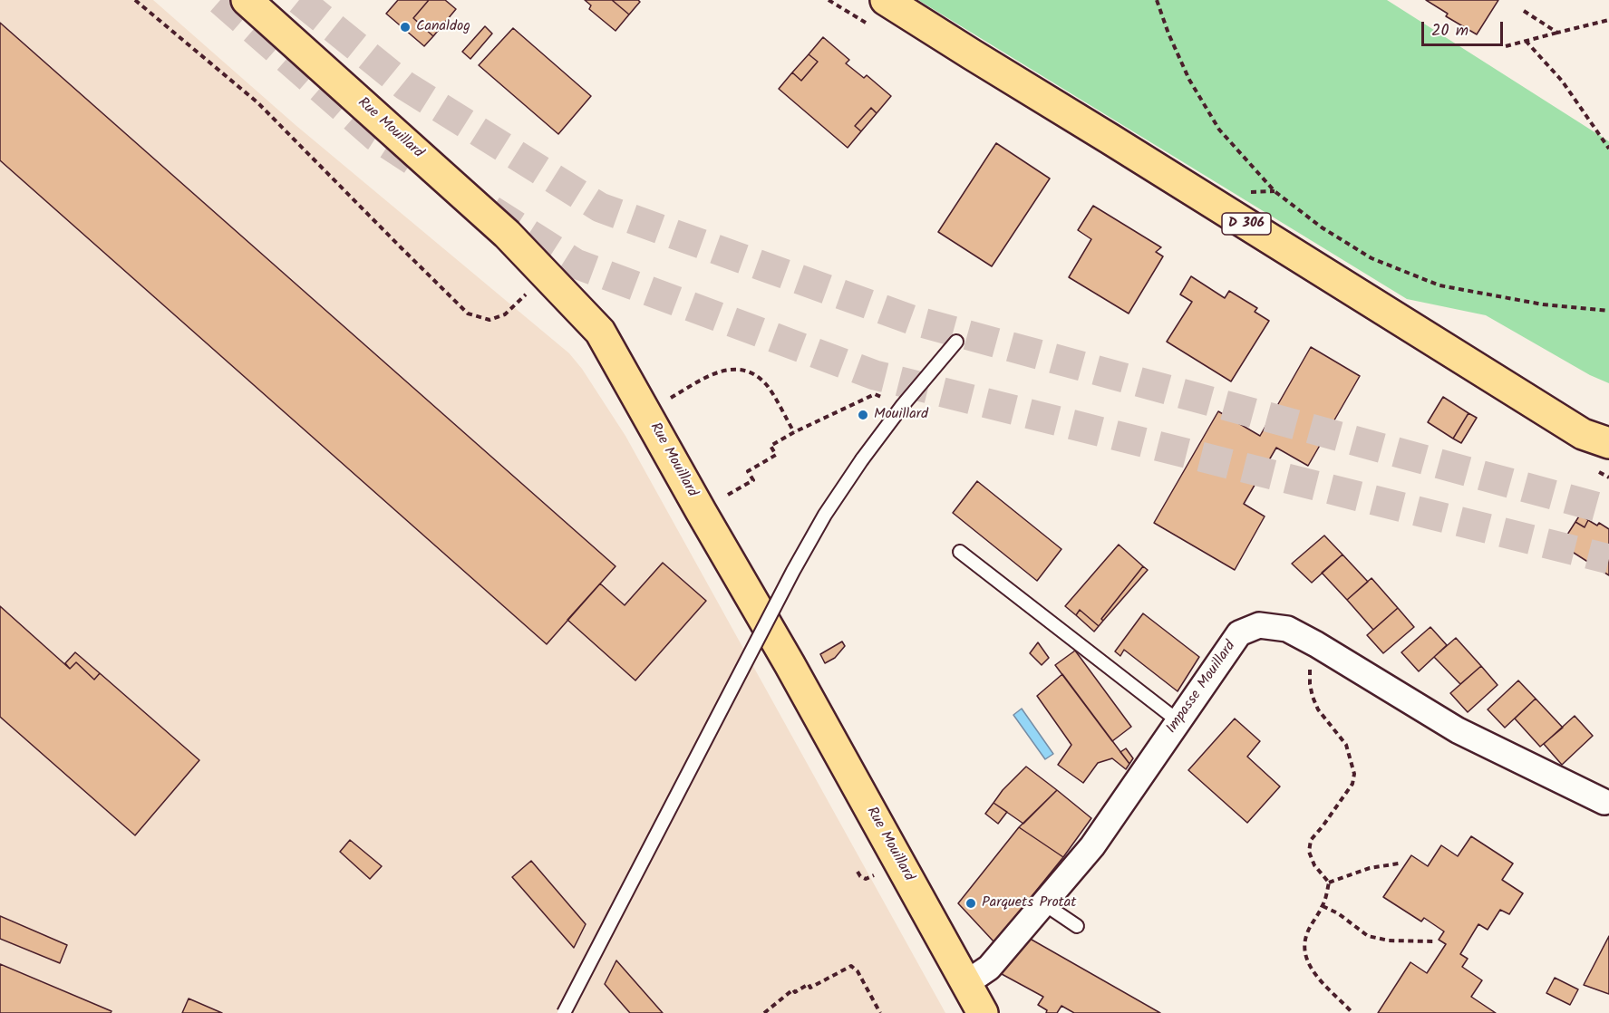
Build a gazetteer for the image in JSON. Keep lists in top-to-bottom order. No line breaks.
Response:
{"streets":{"main road":["Rue Mouillard","D 306"],"street":["Impasse Mouillard"]},"crossings":[["Rue Mouillard","Impasse Mouillard"]],"places":["Canaldog","Mouillard","Parquets Protat"],"scale_bar":"20 m"}
